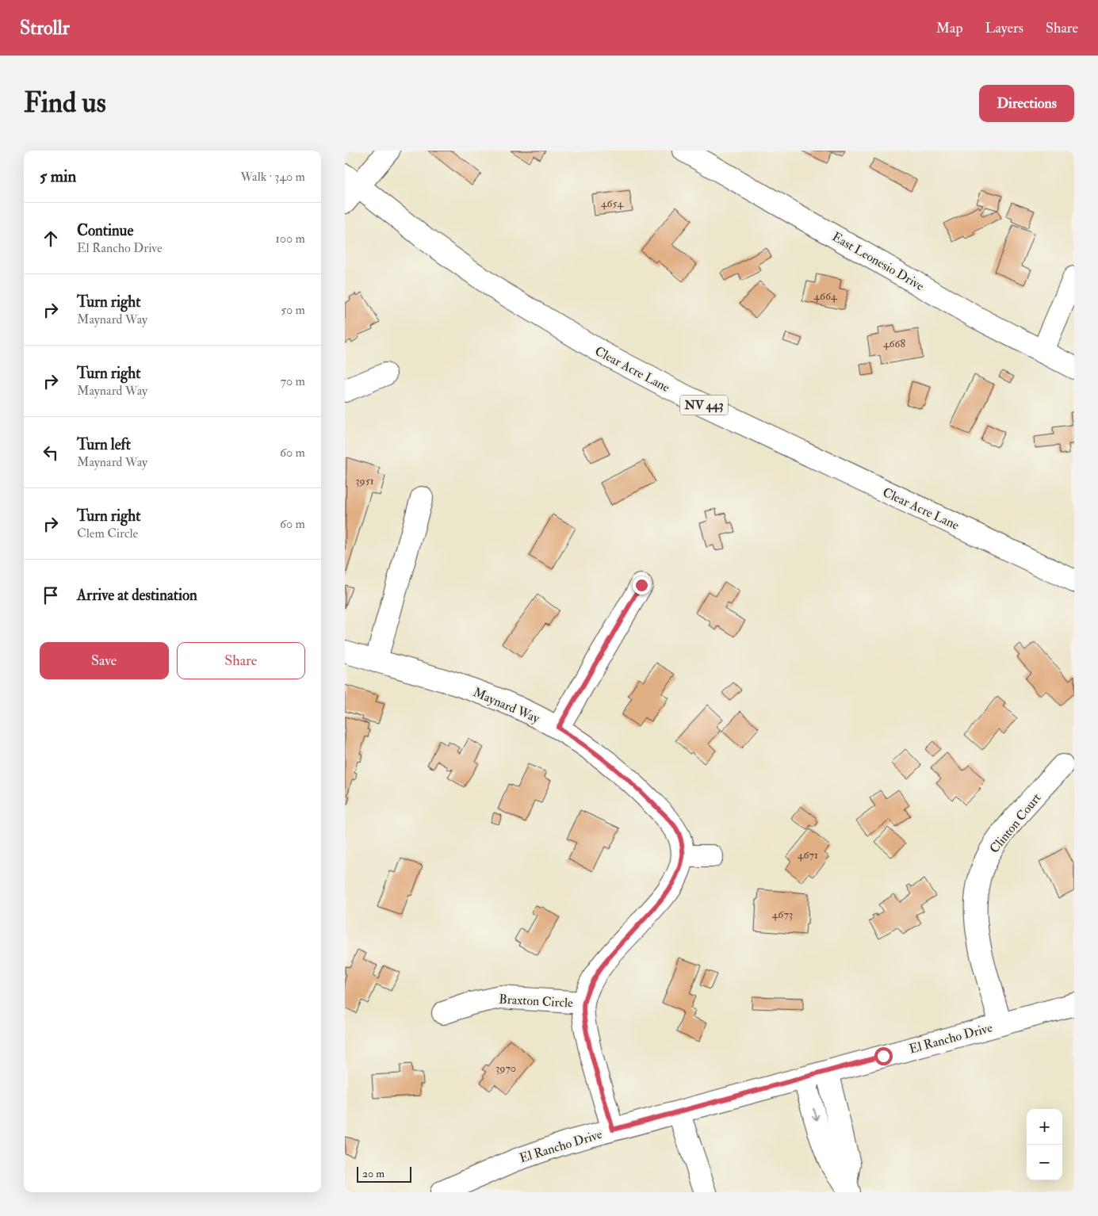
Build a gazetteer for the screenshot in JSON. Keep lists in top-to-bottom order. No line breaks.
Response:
{"streets":{"street":["East Leonesio Drive","Clear Acre Lane","NV 443","Maynard Way","Clinton Court","Braxton Circle","El Rancho Drive"]},"crossings":[["Maynard Way","Braxton Circle"],["Clinton Court","El Rancho Drive"]],"house_numbers":["4654","4664","4668","3951","4671","4673","3970"],"scale_bar":"20 m","page":{"header":"Strollr","nav":["Map","Layers","Share"],"buttons":["Directions",["Save","Share"]],"title":"Find us","heading":["5 min","Walk · 340 m"],"list":[["Continue","El Rancho Drive","100 m"],["Turn right","Maynard Way","50 m"],["Turn right","Maynard Way","70 m"],["Turn left","Maynard Way","60 m"],["Turn right","Clem Circle","60 m"],"Arrive at destination"],"map_buttons":["+","−"],"scale":"20 m"}}
